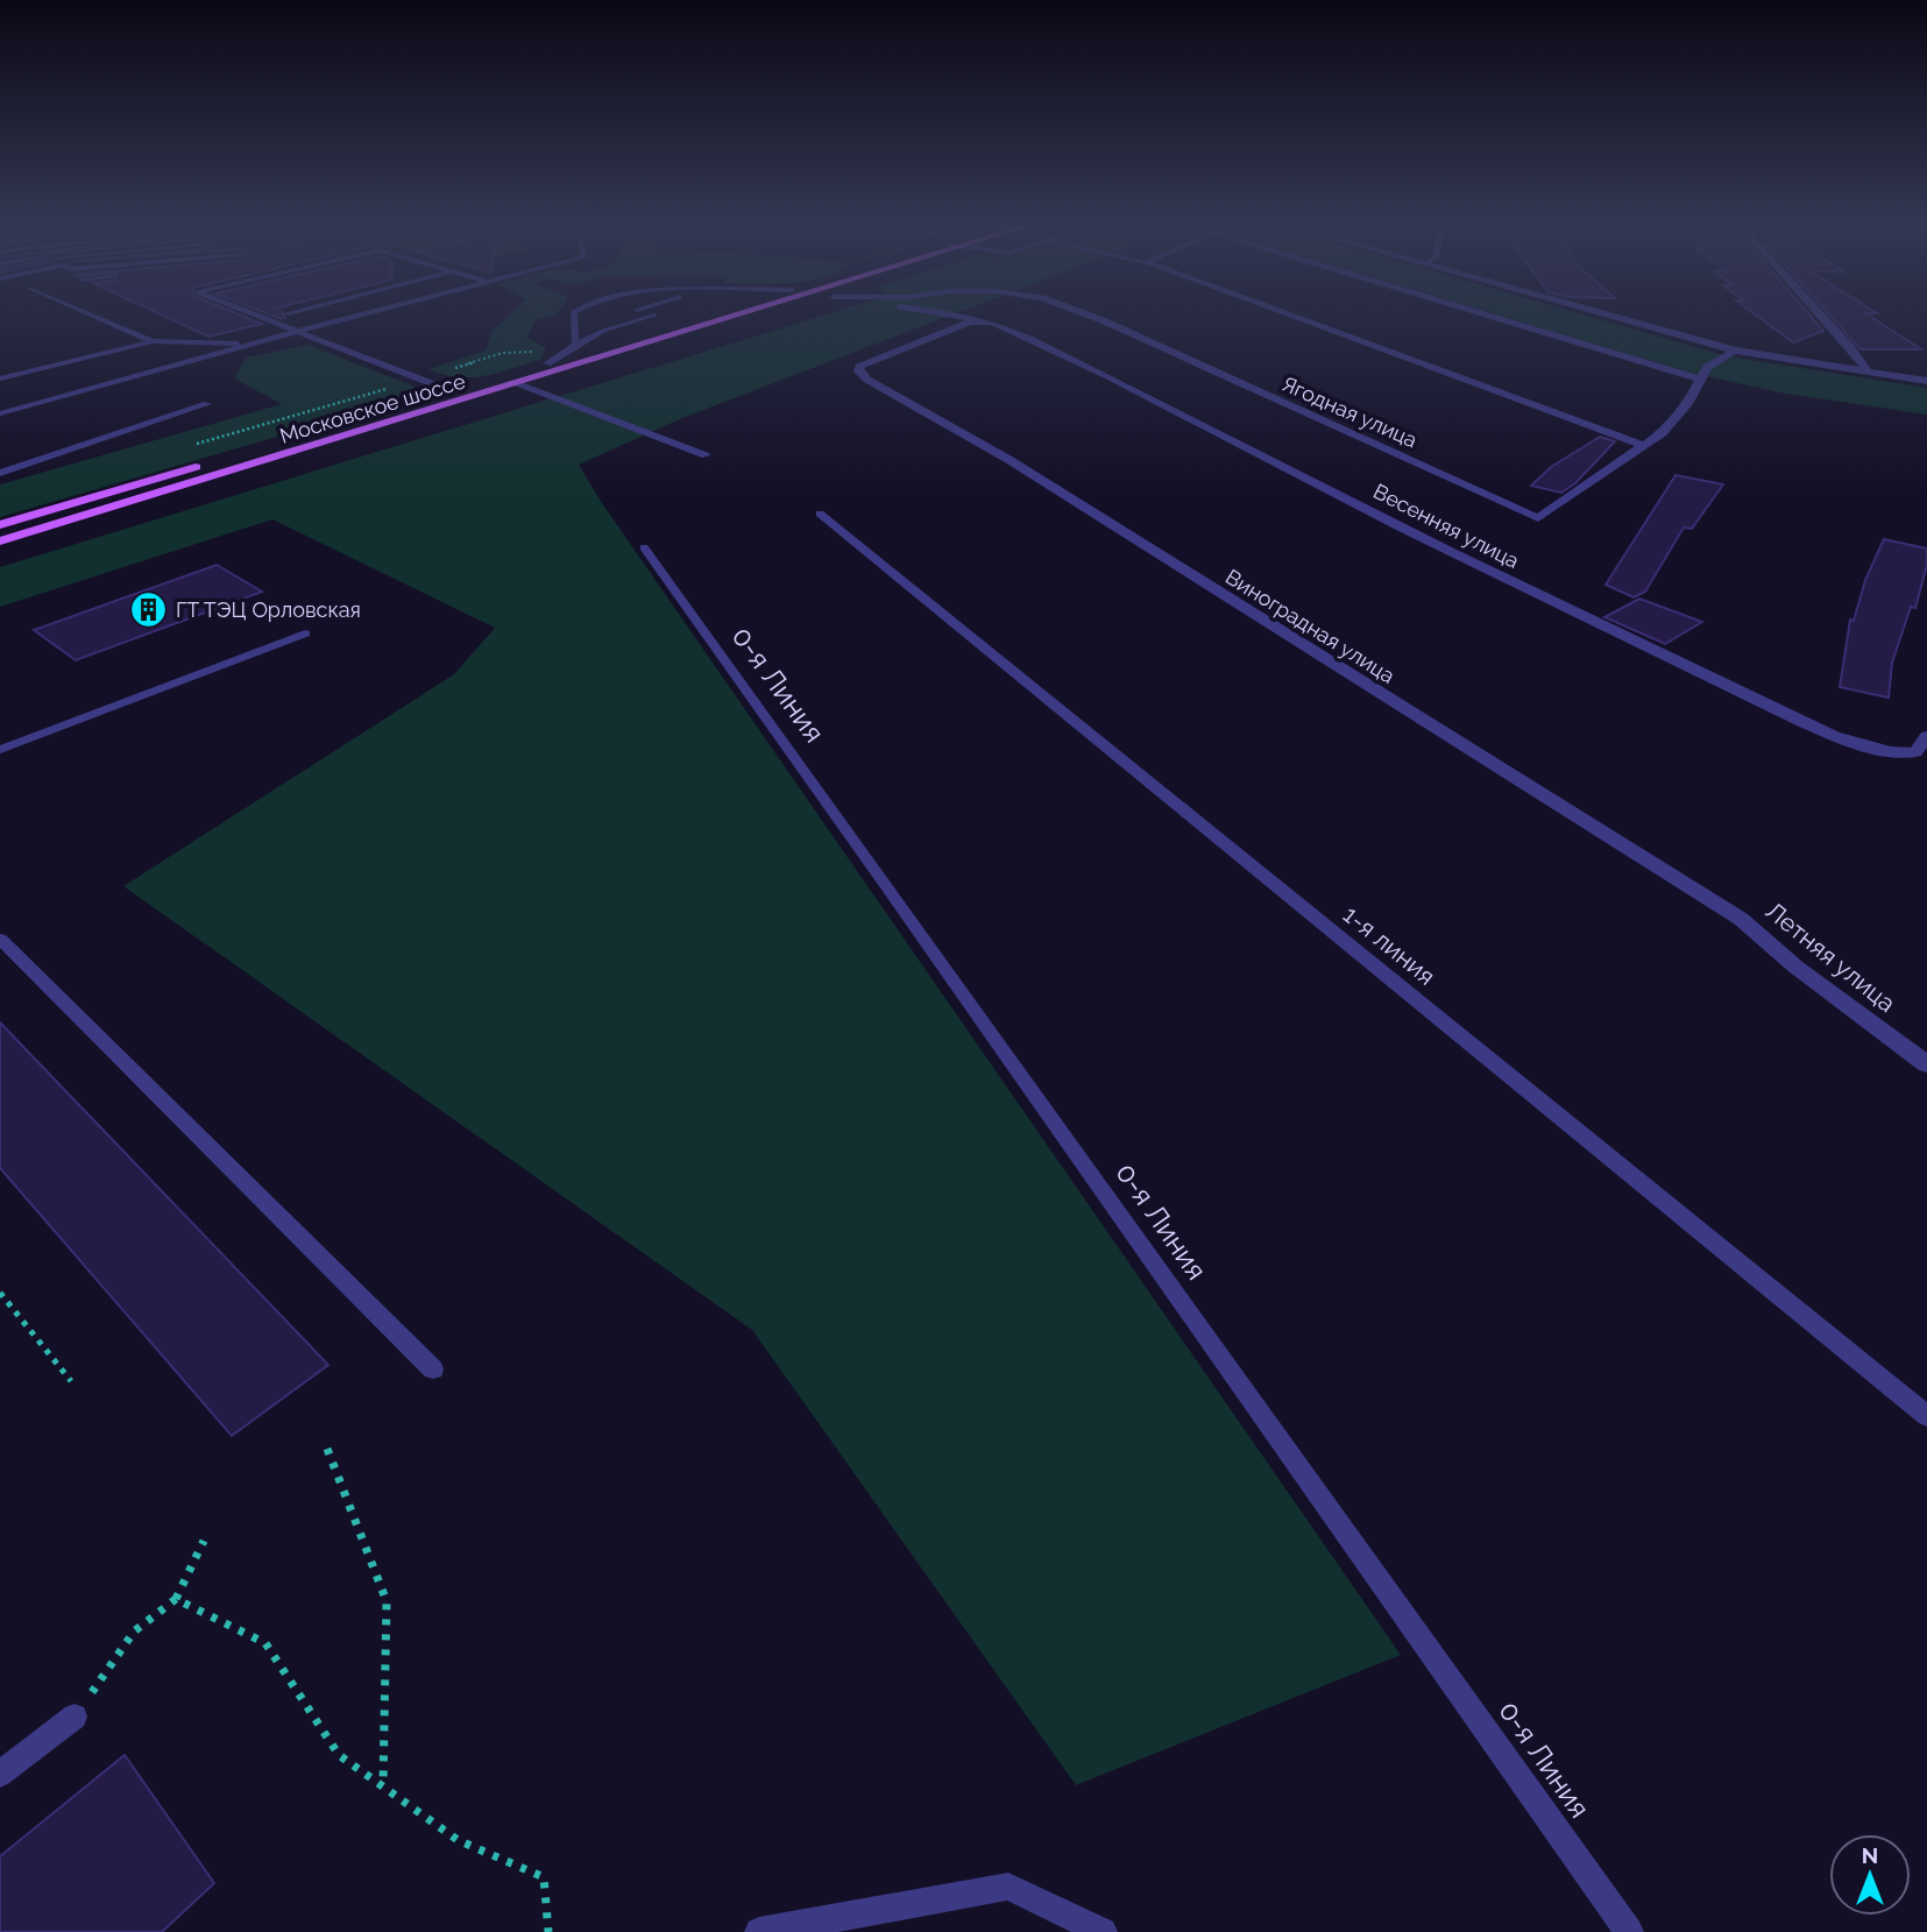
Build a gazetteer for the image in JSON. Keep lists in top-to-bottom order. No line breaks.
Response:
{"streets":{"main road":["Московское шоссе"],"street":["Ягодная улица","Весенняя улица","Виноградная улица","Летняя улица"],"lane":["0-я Линия","1-я линия"]},"crossings":[["Весенняя улица","Виноградная улица"],["Виноградная улица","Летняя улица"]],"places":{"building":["ГТ ТЭЦ Орловская"]},"north":"top"}
